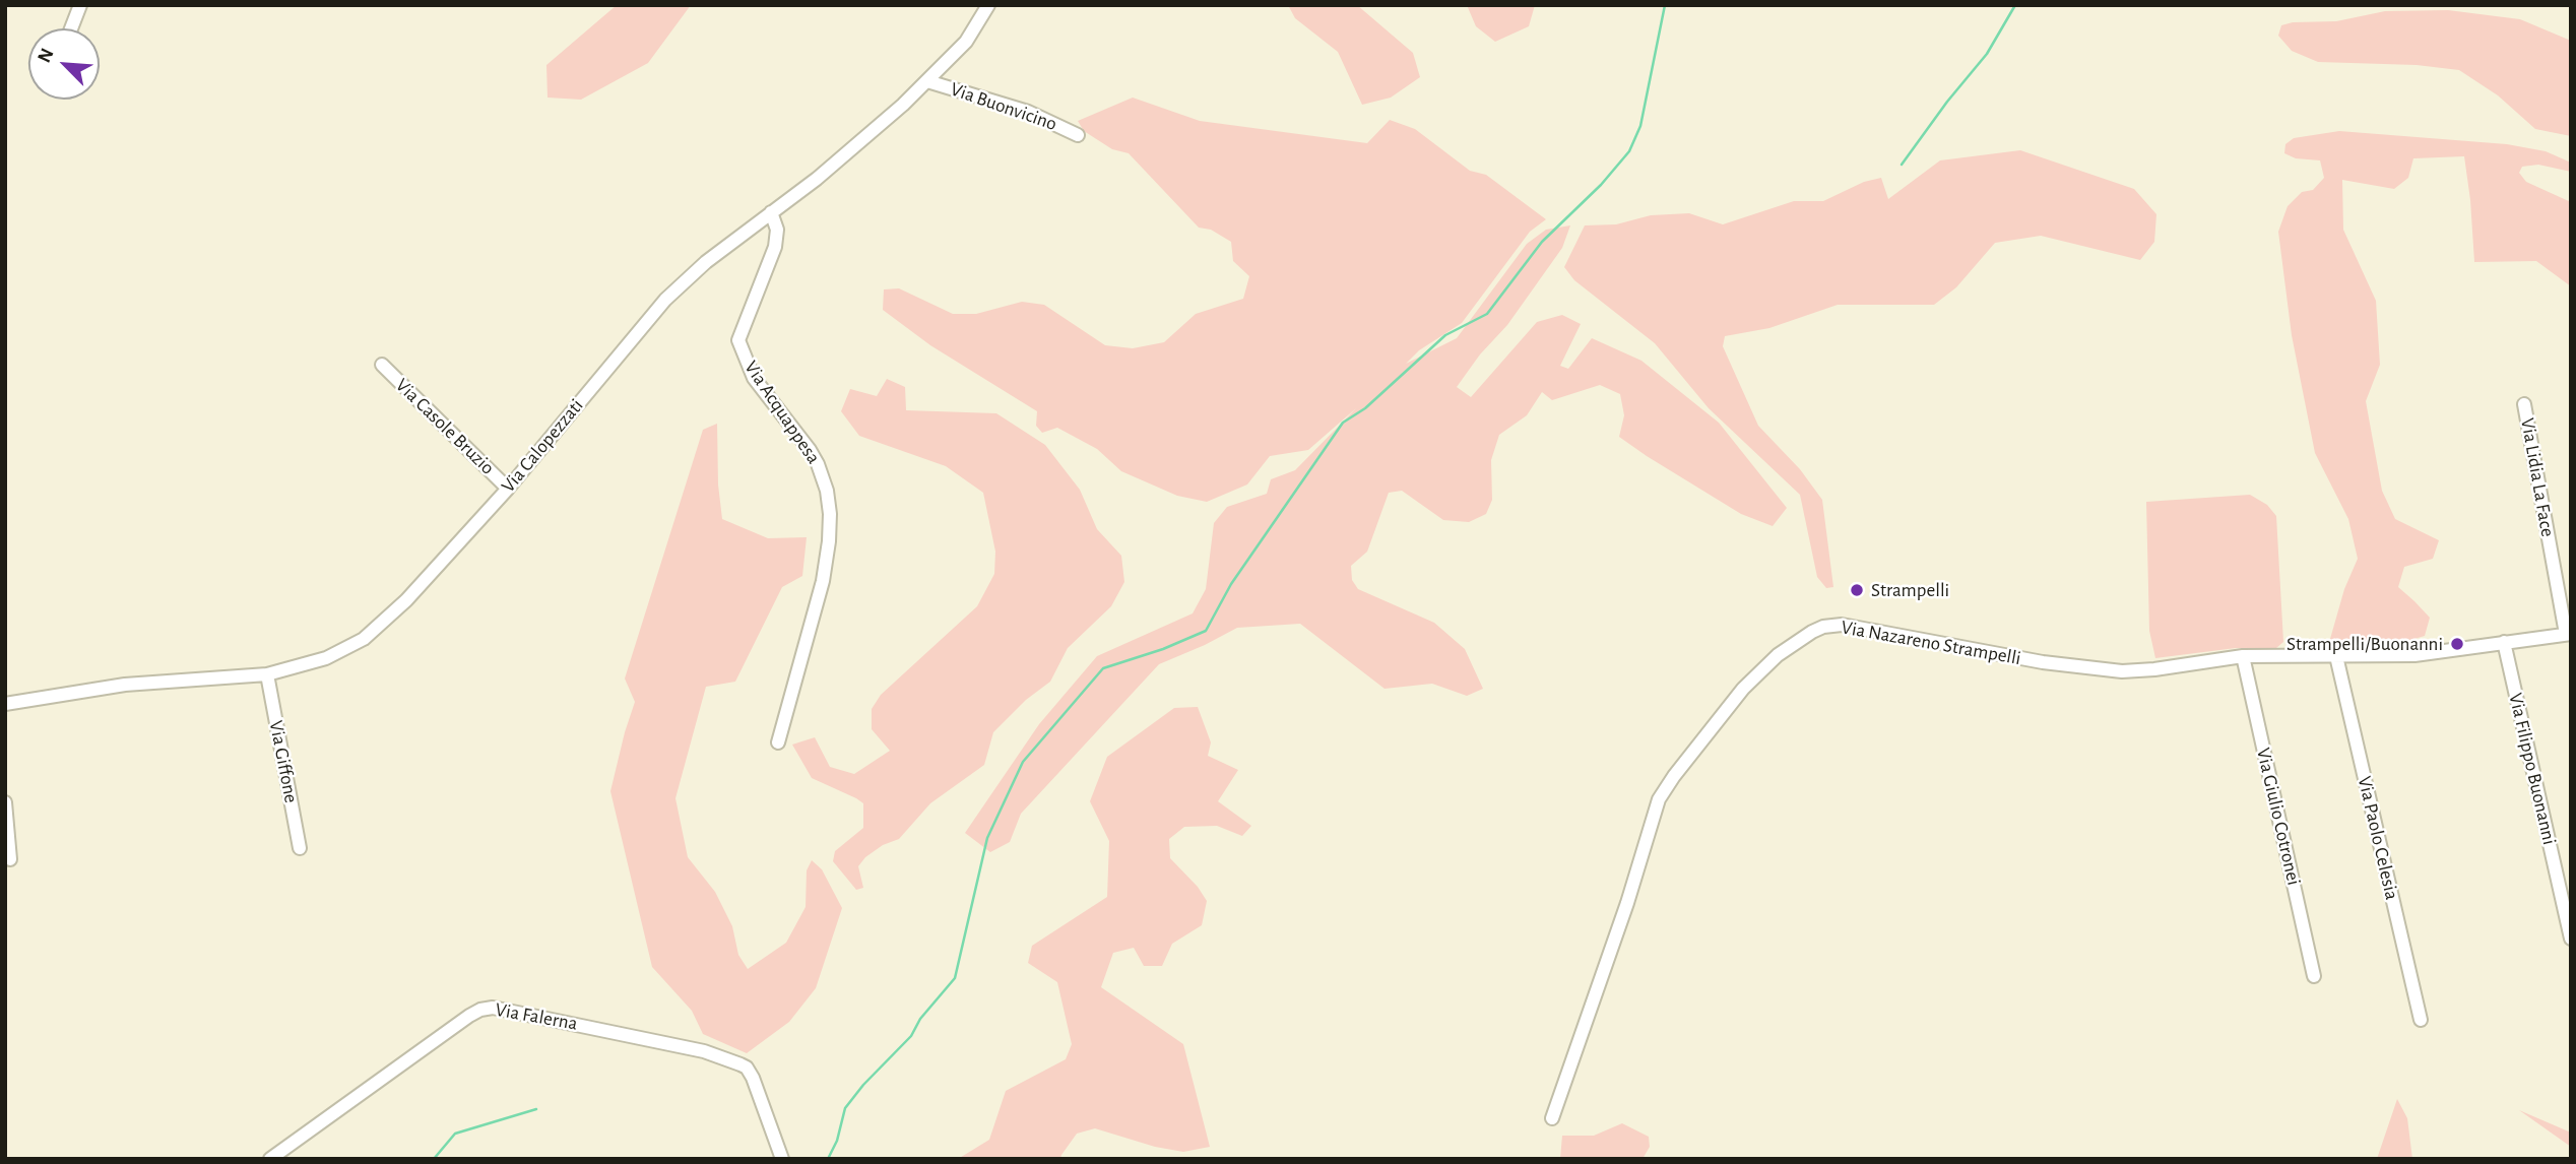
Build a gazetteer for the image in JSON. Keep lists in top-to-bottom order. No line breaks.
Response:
{"streets":{"street":["Via Buonvicino","Via Acquappesa","Via Casole Bruzio","Via Calopezzati","Via Lidia La Face","Via Nazareno Strampelli","Via Giffone","Via Filippo Buonanni","Via Giulio Cotronei","Via Paolo Celesia","Via Falerna"]},"crossings":[["Via Buonvicino","Via Calopezzati"],["Via Acquappesa","Via Calopezzati"],["Via Casole Bruzio","Via Calopezzati"],["Via Calopezzati","Via Giffone"],["Via Lidia La Face","Via Nazareno Strampelli"],["Via Nazareno Strampelli","Via Filippo Buonanni"],["Via Nazareno Strampelli","Via Giulio Cotronei"],["Via Nazareno Strampelli","Via Paolo Celesia"]],"places":["Strampelli","Strampelli/Buonanni"],"north":"top left"}
